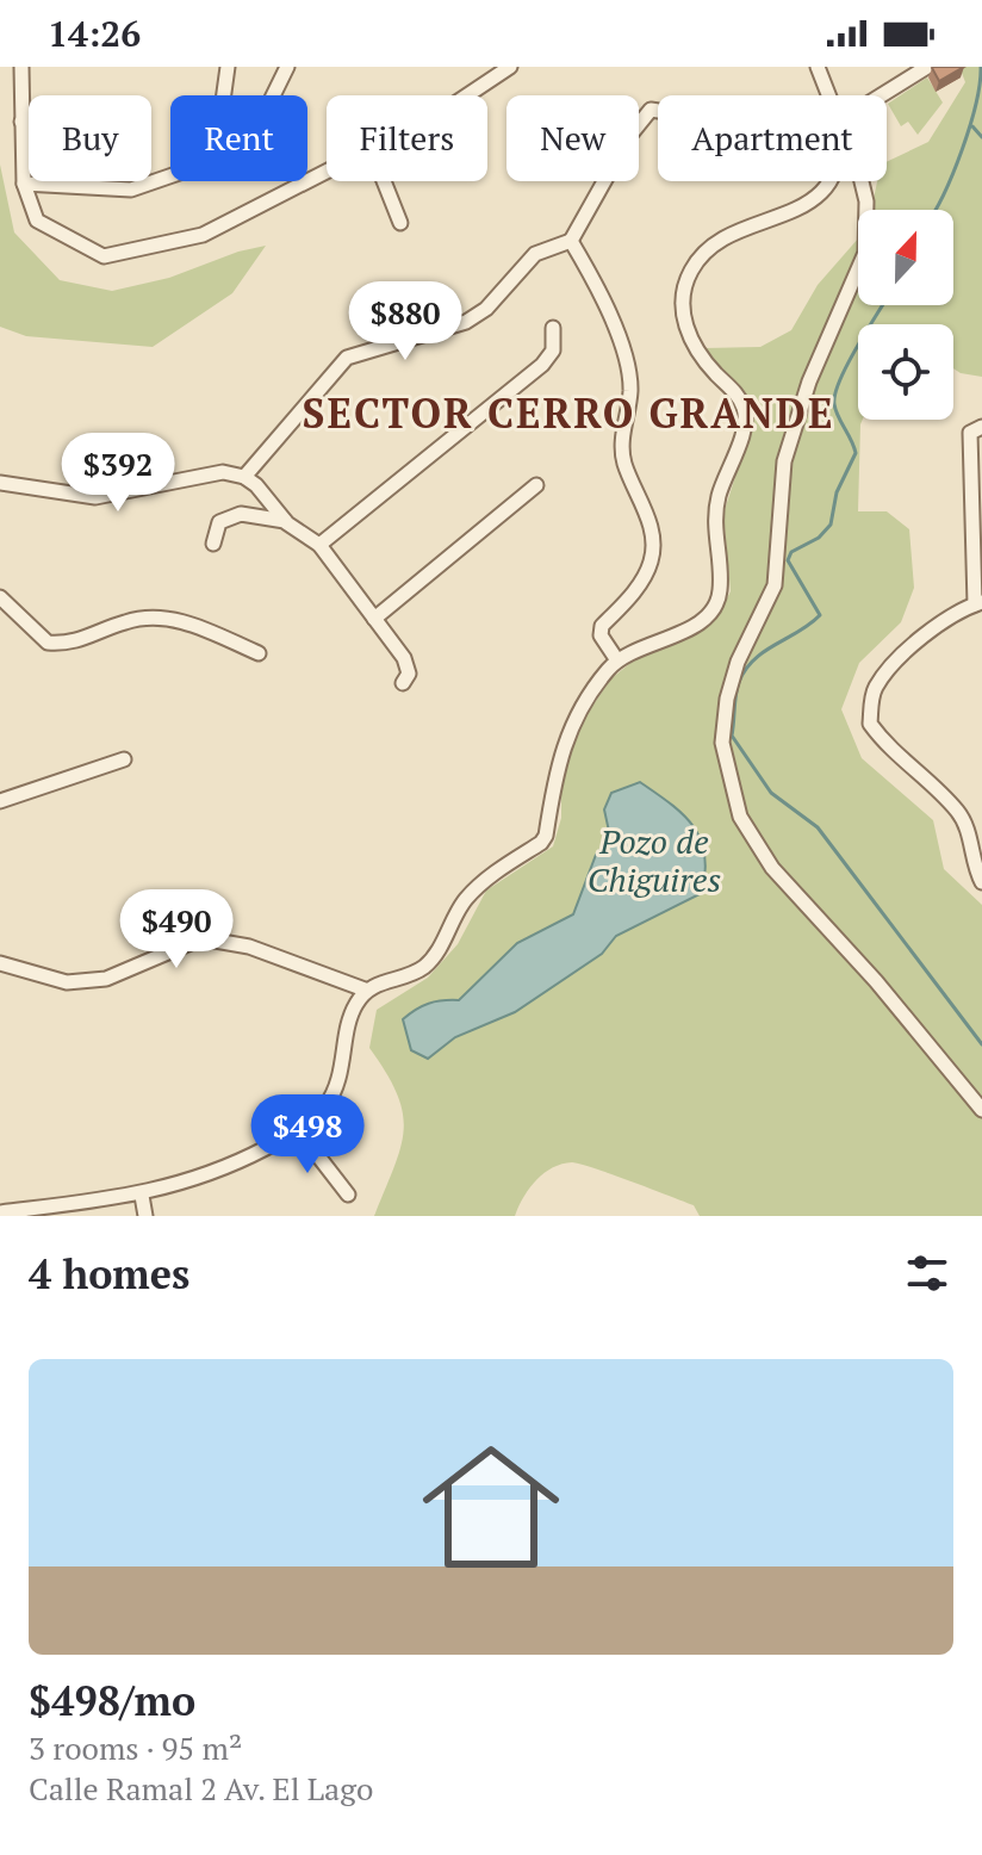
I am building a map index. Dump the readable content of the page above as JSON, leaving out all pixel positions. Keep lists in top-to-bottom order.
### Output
{
  "districts": ["SECTOR CERRO GRANDE"],
  "water": ["Pozo de Chiguires"],
  "north": "top",
  "page": {
    "status": "14:26",
    "chip": [
      "Buy",
      "Rent",
      "Filters",
      "New",
      "Apartment"
    ],
    "price": [
      "$880",
      "$392",
      "$490",
      "$498"
    ],
    "heading": "4 homes",
    "list": [
      {
        "name": "$498/mo",
        "note": "3 rooms · 95 m² · Calle Ramal 2 Av. El Lago"
      }
    ]
  }
}
